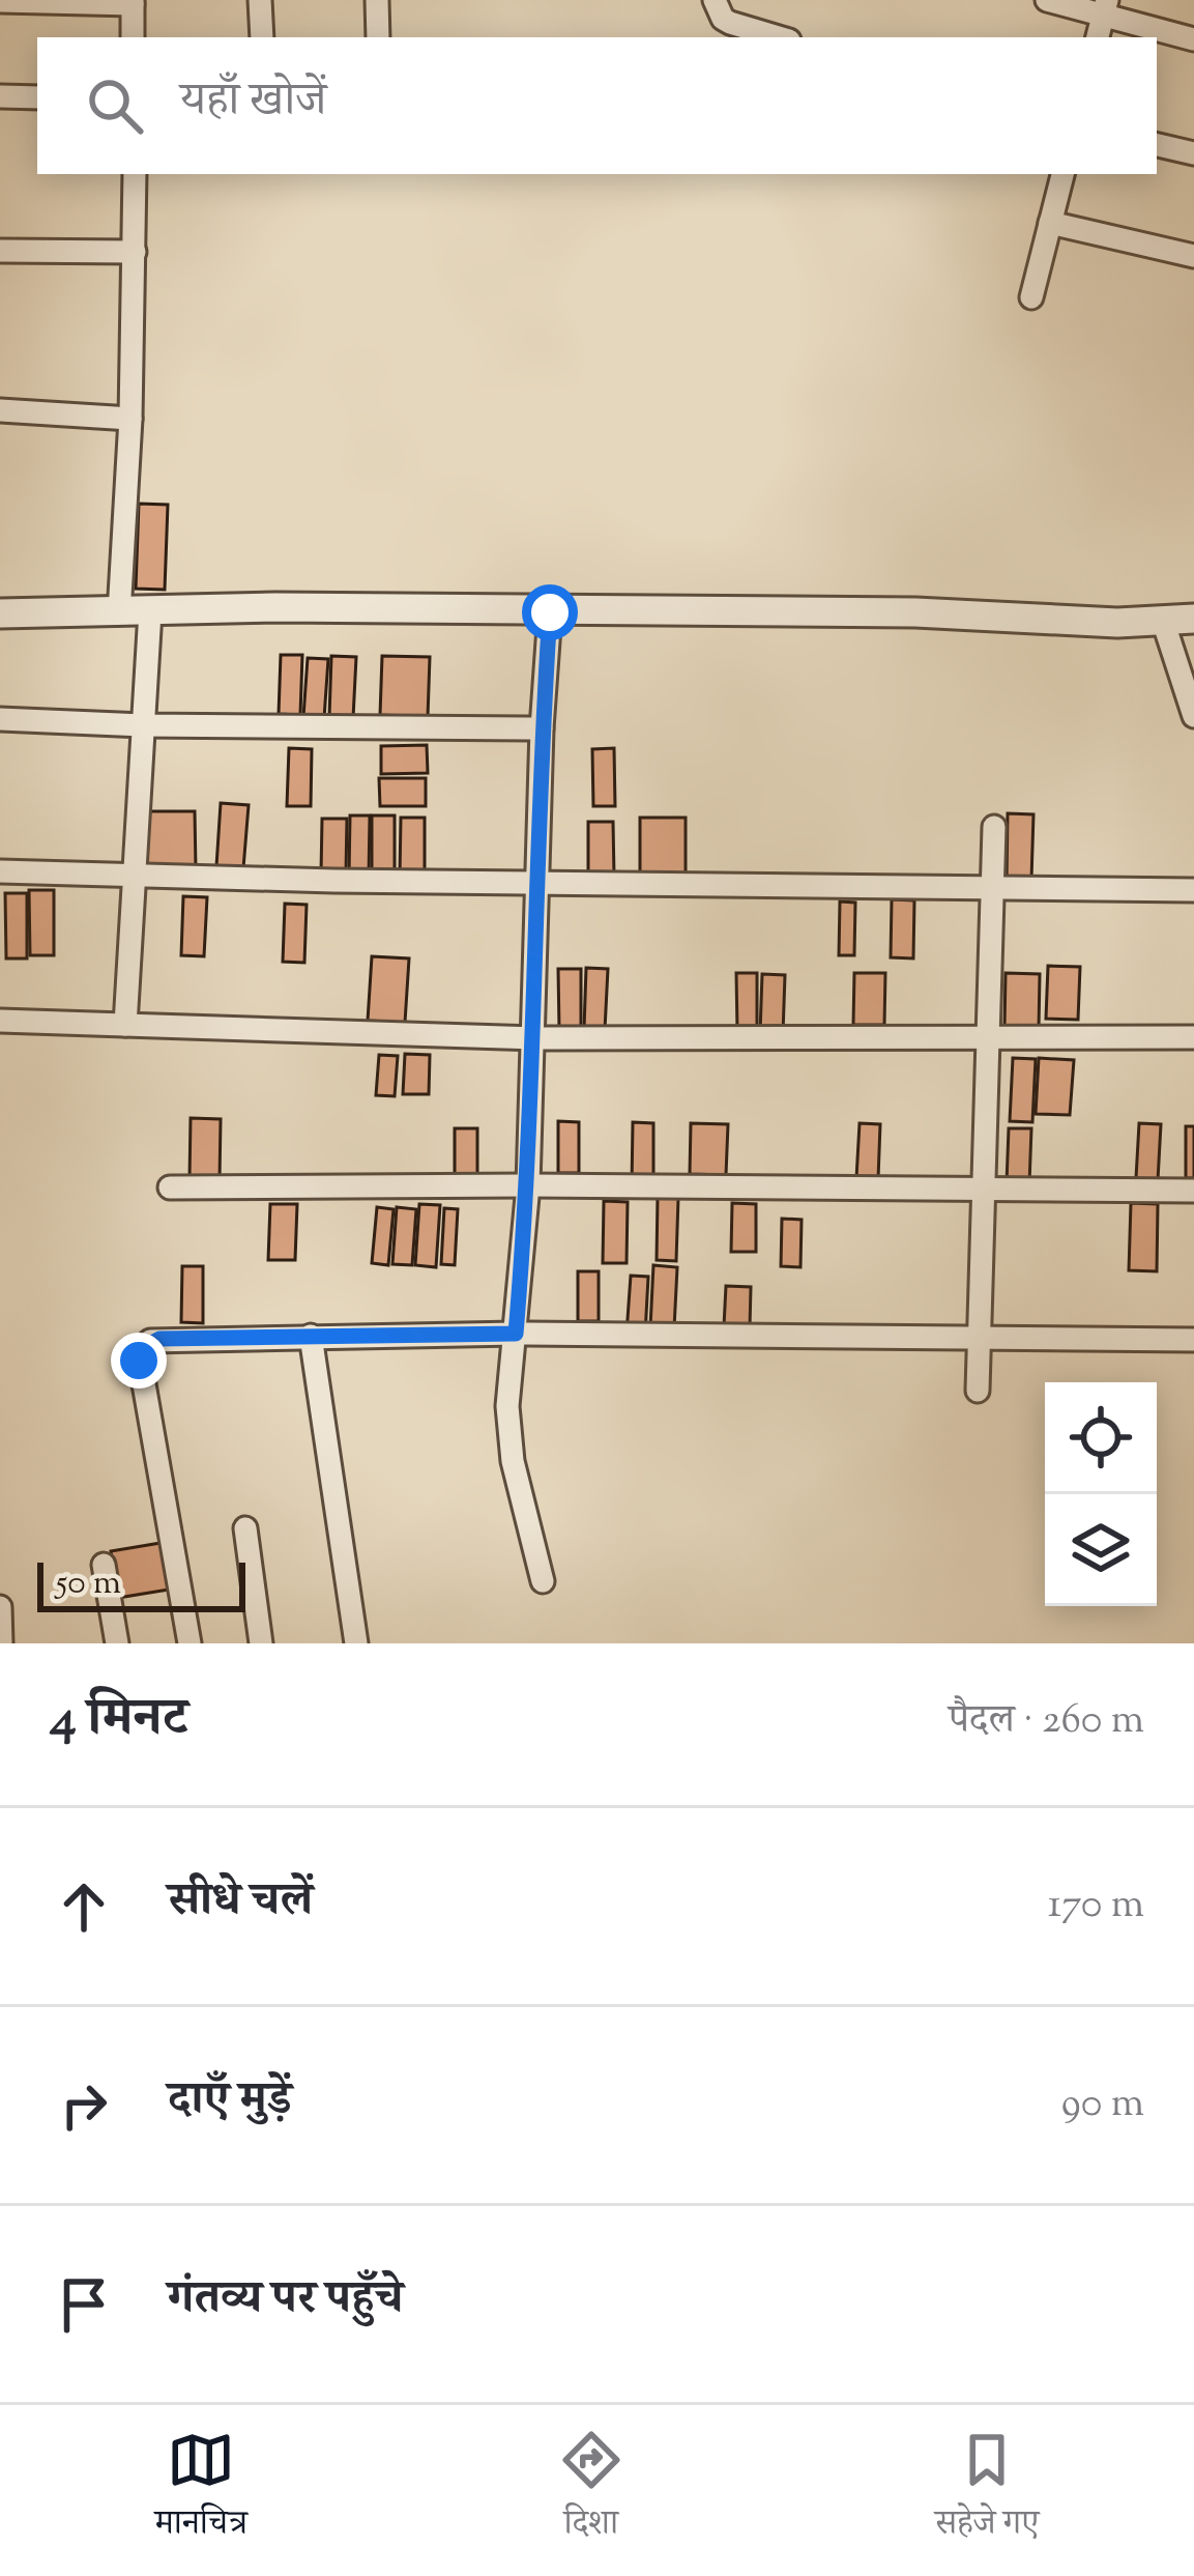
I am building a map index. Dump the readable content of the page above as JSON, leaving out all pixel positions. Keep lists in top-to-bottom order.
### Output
{
  "scale_bar": "50 m",
  "page": {
    "search": "यहाँ खोजें",
    "scale": "50 m",
    "heading": ["4 मिनट", "पैदल · 260 m"],
    "list": [
      ["सीधे चलें", "170 m"],
      ["दाएँ मुड़ें", "90 m"],
      "गंतव्य पर पहुँचे"
    ],
    "nav": ["मानचित्र", "दिशा", "सहेजे गए"]
  }
}
